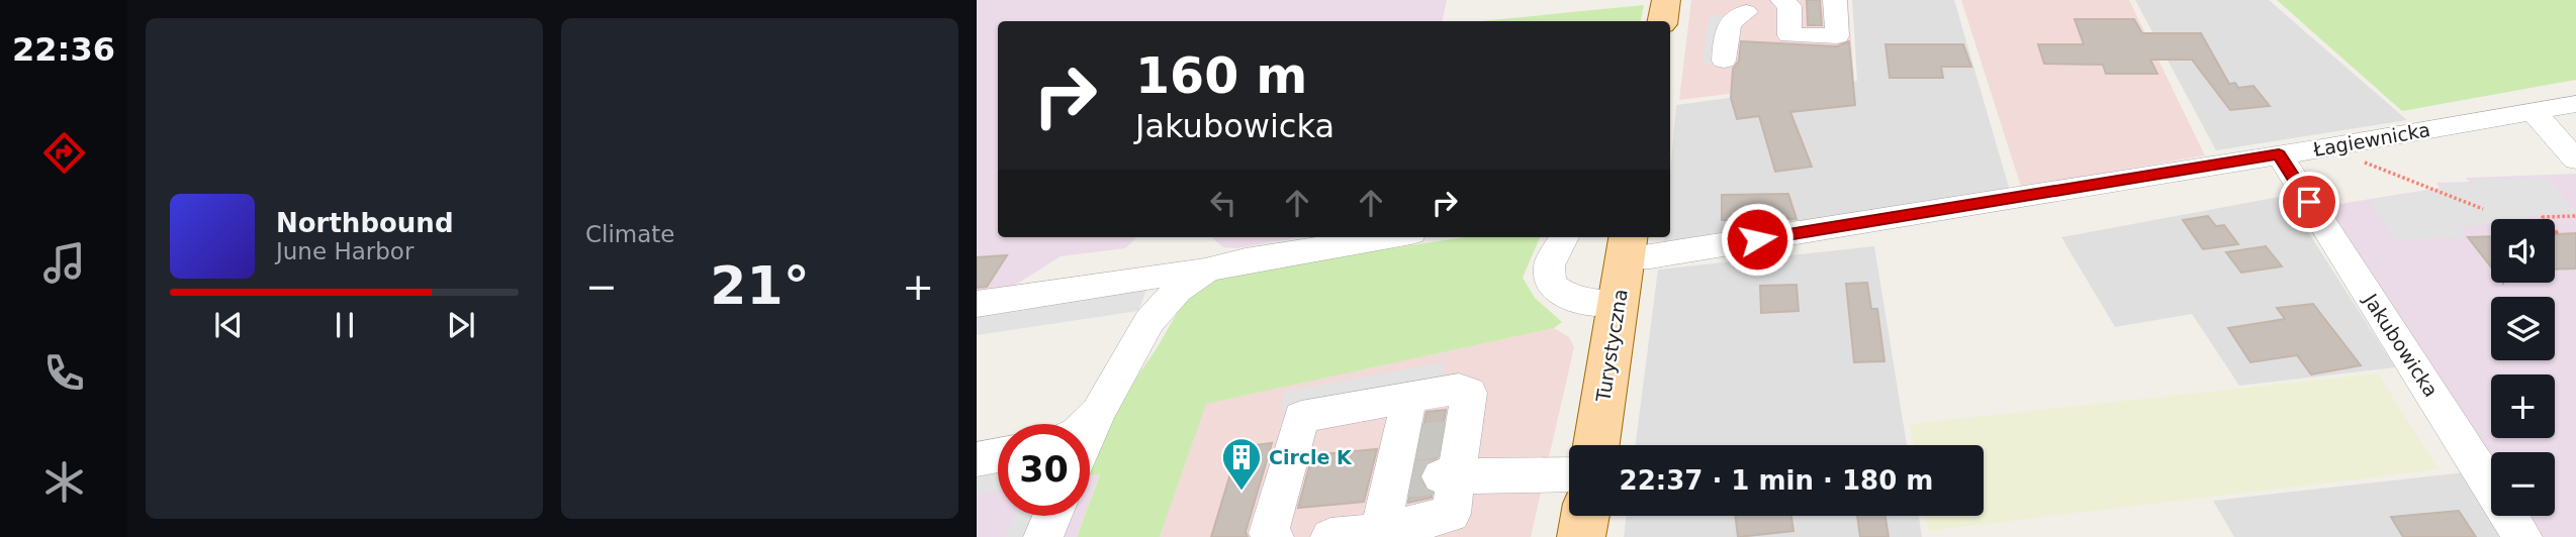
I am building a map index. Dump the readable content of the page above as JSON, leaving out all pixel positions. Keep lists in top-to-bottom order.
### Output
{
  "streets": {
    "main road": ["Turystyczna"],
    "street": ["Łagiewnicka", "Jakubowicka"]
  },
  "crossings": [
    ["Łagiewnicka", "Turystyczna"],
    ["Łagiewnicka", "Jakubowicka"]
  ],
  "places": {
    "building": ["Circle K"]
  },
  "page": {
    "tabs": "22:36",
    "tile": "Climate",
    "turn": ["160 m", "Jakubowicka"],
    "song": ["Northbound", "June Harbor"],
    "map_buttons": ["+", "−"],
    "heat": ["−", "21°", "+"],
    "limit": "30",
    "trip": "22:37 · 1 min · 180 m"
  }
}
